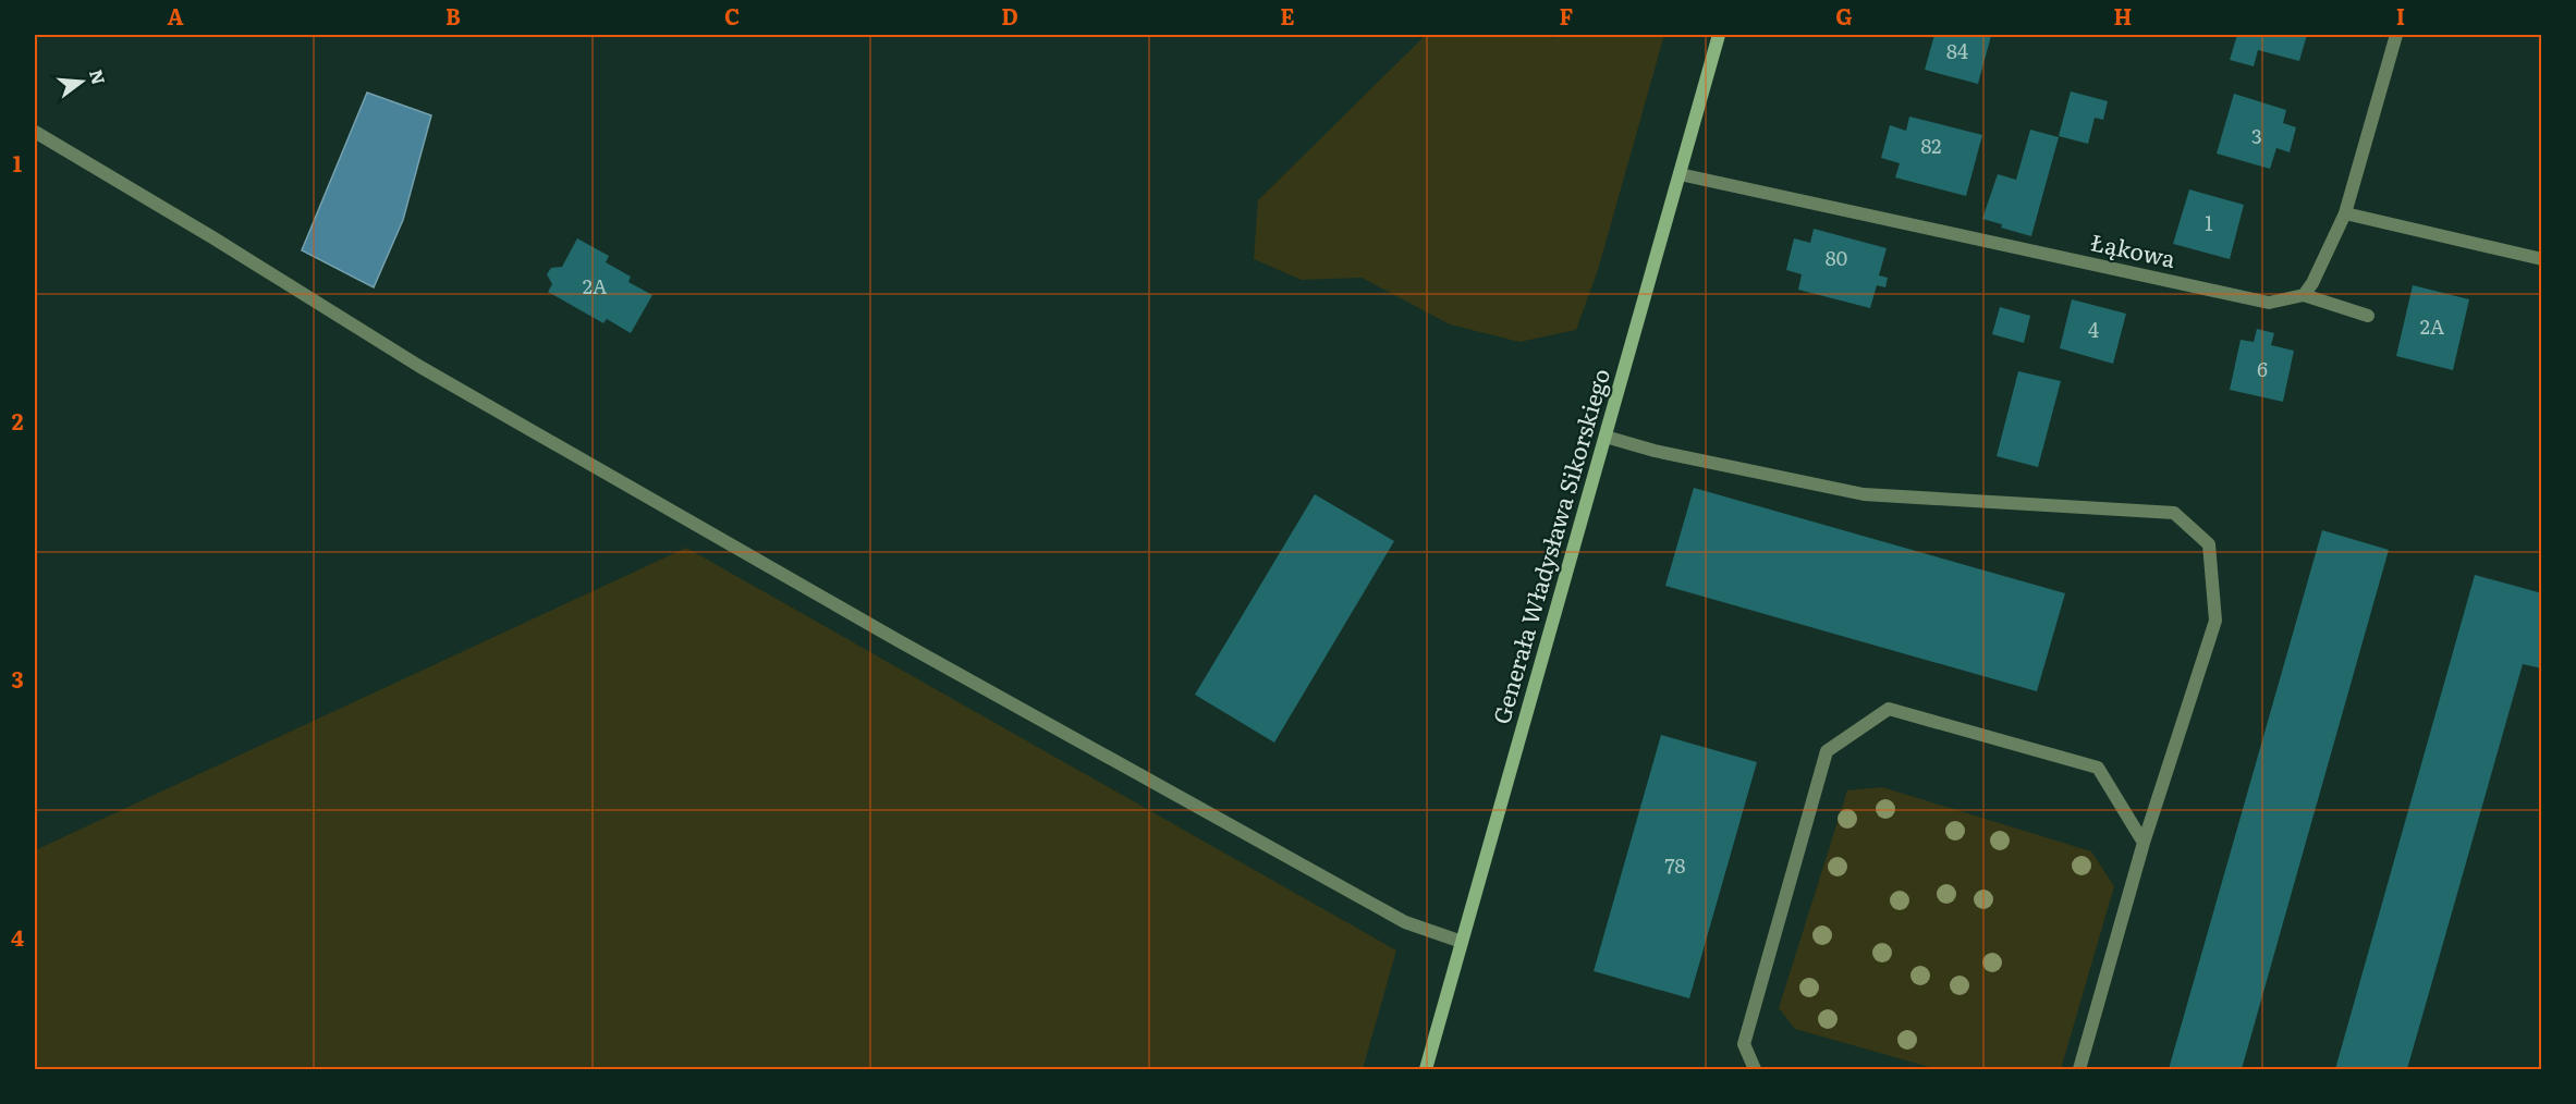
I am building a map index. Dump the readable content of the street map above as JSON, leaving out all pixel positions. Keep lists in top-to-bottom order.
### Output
{
  "streets": {
    "main road": ["Generała Władysława Sikorskiego"],
    "street": ["Łąkowa"]
  },
  "crossings": [
    ["Łąkowa", "Generała Władysława Sikorskiego"]
  ],
  "house_numbers": [
    "84",
    "3",
    "82",
    "1",
    "80",
    "2A",
    "2A",
    "4",
    "6",
    "78"
  ],
  "north": "right",
  "grid": {
    "columns": [
      "A",
      "B",
      "C",
      "D",
      "E",
      "F",
      "G",
      "H",
      "I"
    ],
    "rows": [
      "1",
      "2",
      "3",
      "4"
    ]
  }
}
